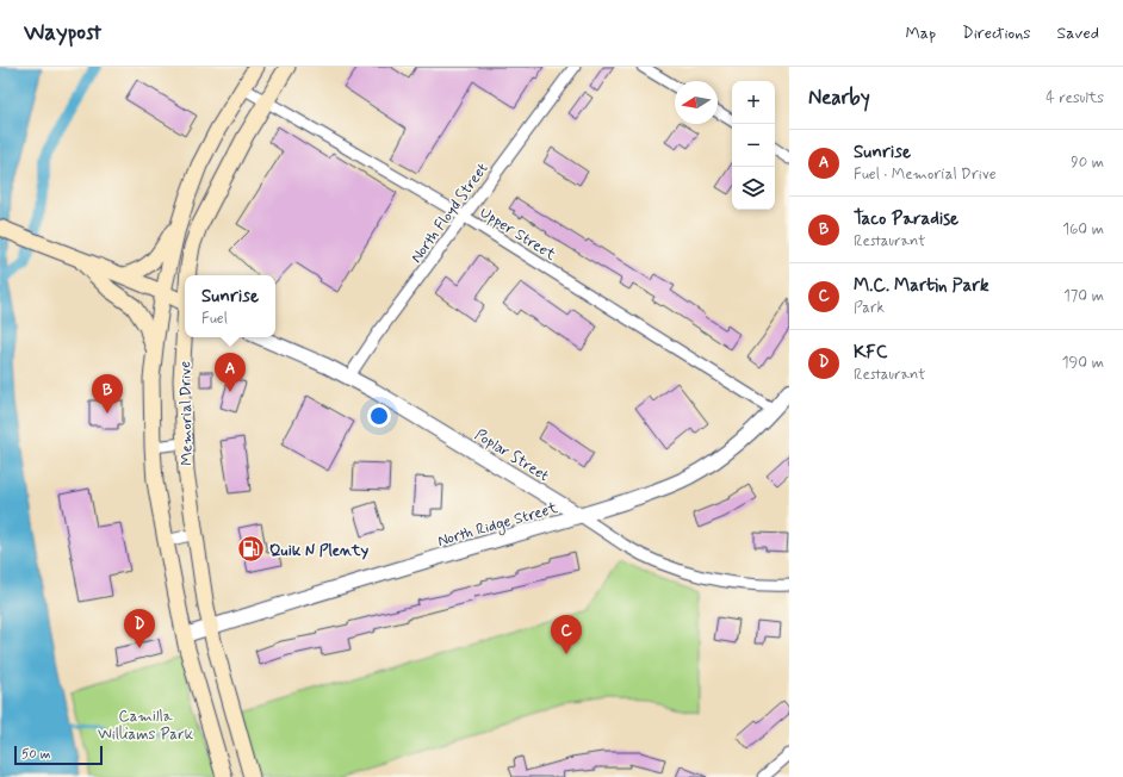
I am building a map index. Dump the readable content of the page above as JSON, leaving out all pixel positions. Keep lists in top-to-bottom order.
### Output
{
  "streets": {
    "main road": ["Memorial Drive"],
    "street": [
      "North Floyd Street",
      "Upper Street",
      "Poplar Street",
      "North Ridge Street"
    ]
  },
  "crossings": [
    ["North Floyd Street", "Upper Street"],
    ["North Floyd Street", "Poplar Street"],
    ["Upper Street", "Memorial Drive"],
    ["Upper Street", "North Ridge Street"],
    ["Memorial Drive", "North Ridge Street"],
    ["Poplar Street", "North Ridge Street"]
  ],
  "parks": ["Camilla Williams Park"],
  "places": {
    "fuel station": ["Quik N Plenty"]
  },
  "scale_bar": "50 m",
  "north": "left",
  "page": {
    "header": "Waypost",
    "nav": ["Map", "Directions", "Saved"],
    "heading": ["Nearby", "4 results"],
    "map_buttons": ["+", "−"],
    "list": [
      {
        "mark": "A",
        "name": "Sunrise",
        "note": "Fuel · Memorial Drive",
        "value": "90 m"
      },
      {
        "mark": "B",
        "name": "Taco Paradise",
        "note": "Restaurant",
        "value": "160 m"
      },
      {
        "mark": "C",
        "name": "M.C. Martin Park",
        "note": "Park",
        "value": "170 m"
      },
      {
        "mark": "D",
        "name": "KFC",
        "note": "Restaurant",
        "value": "190 m"
      }
    ],
    "popup": ["Sunrise", "Fuel"],
    "pins": [
      "A",
      "B",
      "D",
      "C"
    ],
    "scale": "50 m"
  }
}
